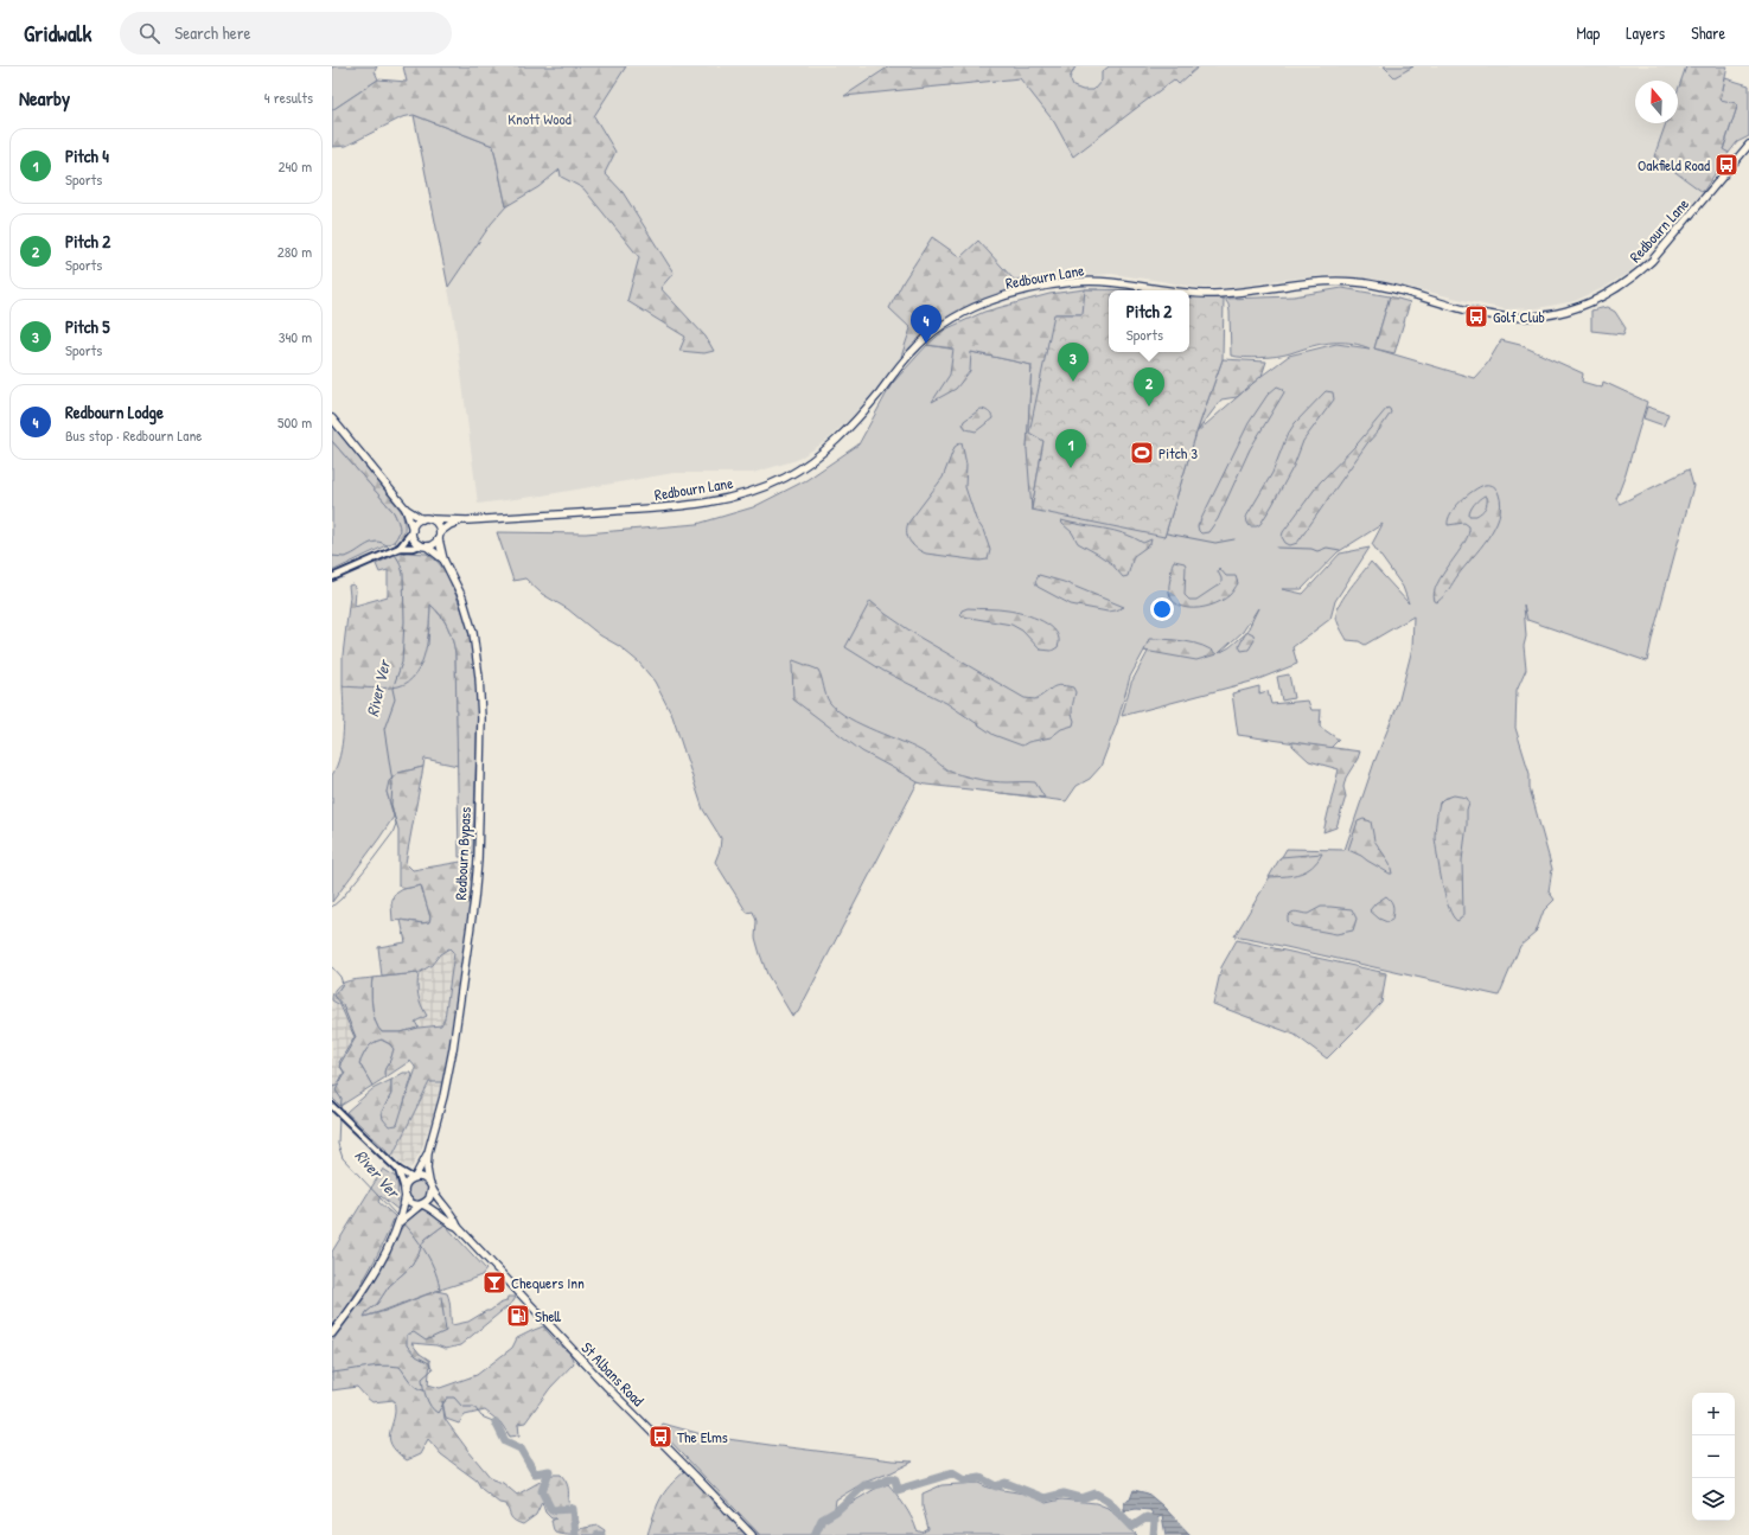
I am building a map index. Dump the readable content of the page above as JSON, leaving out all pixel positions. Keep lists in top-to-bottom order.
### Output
{
  "streets": {
    "main road": ["Redbourn Lane", "Redbourn Bypass", "St Albans Road"]
  },
  "crossings": [
    ["Redbourn Lane", "Redbourn Bypass"],
    ["Redbourn Bypass", "St Albans Road"]
  ],
  "water": ["River Ver"],
  "parks": ["Knott Wood"],
  "places": {
    "bus stop": ["Oakfield Road", "Golf Club", "The Elms"],
    "sports": ["Pitch 3"],
    "bar": ["Chequers Inn"],
    "fuel station": ["Shell"]
  },
  "north": "top",
  "page": {
    "header": "Gridwalk",
    "search": "Search here",
    "nav": ["Map", "Layers", "Share"],
    "heading": ["Nearby", "4 results"],
    "list": [
      {
        "mark": "1",
        "name": "Pitch 4",
        "note": "Sports",
        "value": "240 m"
      },
      {
        "mark": "2",
        "name": "Pitch 2",
        "note": "Sports",
        "value": "280 m"
      },
      {
        "mark": "3",
        "name": "Pitch 5",
        "note": "Sports",
        "value": "340 m"
      },
      {
        "mark": "4",
        "name": "Redbourn Lodge",
        "note": "Bus stop · Redbourn Lane",
        "value": "500 m"
      }
    ],
    "popup": ["Pitch 2", "Sports"],
    "pins": [
      "4",
      "3",
      "2",
      "1"
    ],
    "map_buttons": ["+", "−"]
  }
}
